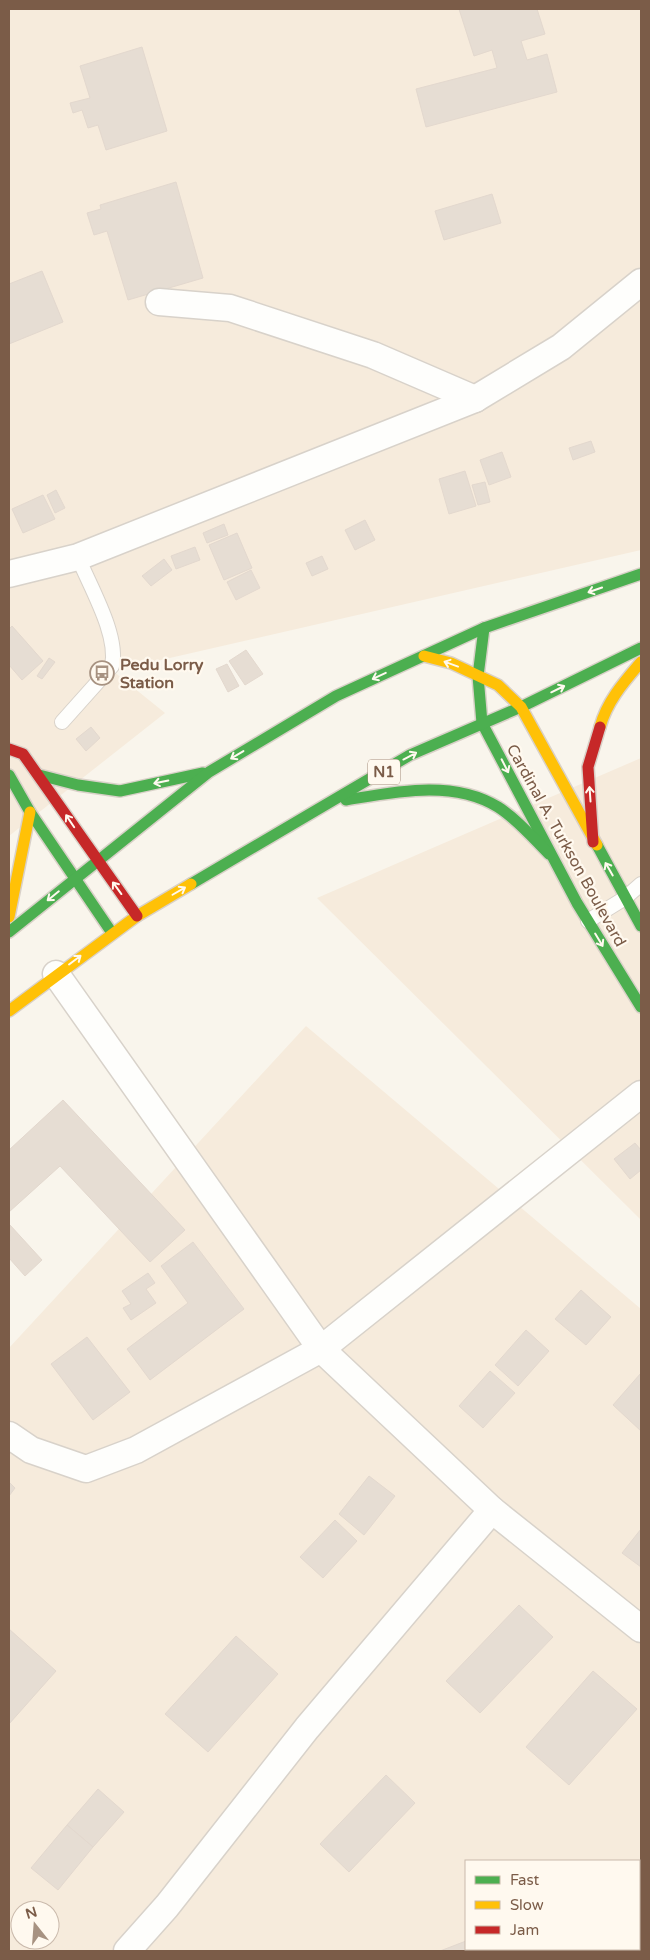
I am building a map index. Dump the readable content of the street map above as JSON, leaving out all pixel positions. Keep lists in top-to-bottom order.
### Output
{
  "streets": {
    "main road": ["N1", "Cardinal A. Turkson Boulevard"]
  },
  "crossings": [
    ["N1", "Cardinal A. Turkson Boulevard"]
  ],
  "places": {
    "bus stop": ["Pedu Lorry Station"]
  },
  "legend": ["Fast", "Slow", "Jam"],
  "north": "top"
}
